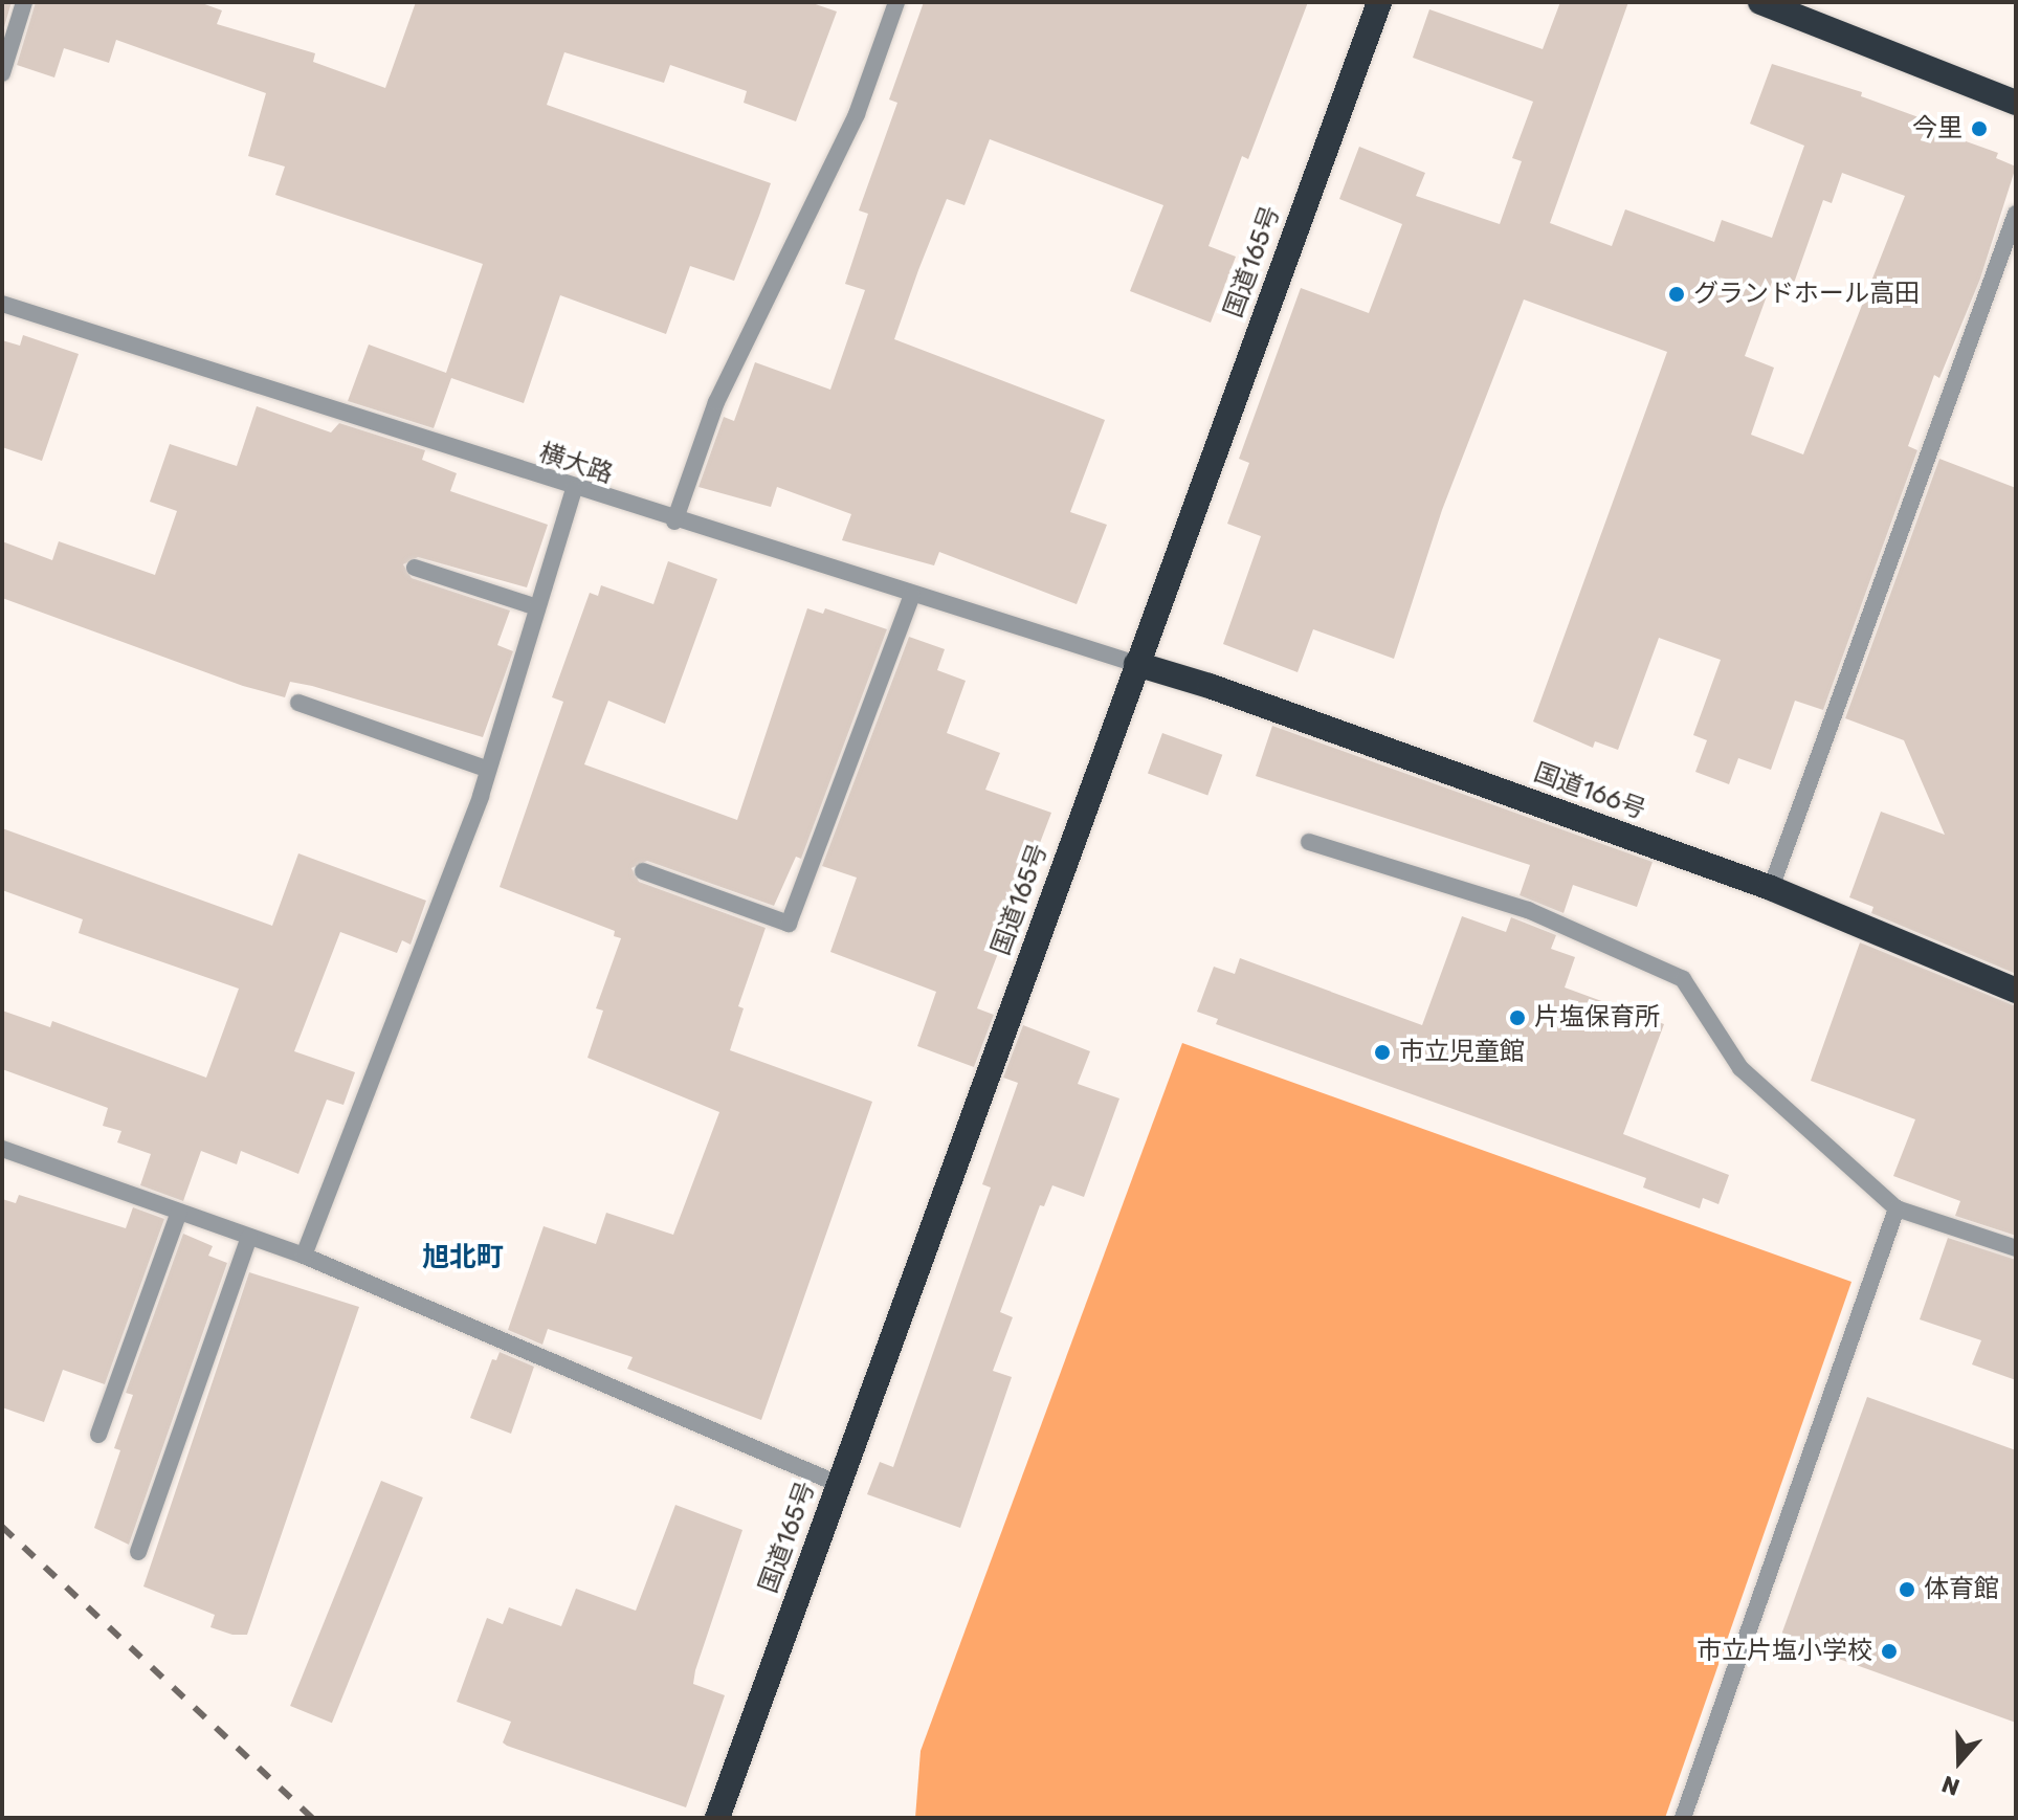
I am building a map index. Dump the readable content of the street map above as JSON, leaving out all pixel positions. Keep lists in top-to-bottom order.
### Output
{
  "streets": {
    "highway": ["国道165号", "国道166号"],
    "street": ["横大路"]
  },
  "crossings": [
    ["国道165号", "横大路"],
    ["国道165号", "国道166号"],
    ["横大路", "国道166号"]
  ],
  "districts": ["旭北町"],
  "places": [
    "今里",
    "グランドホール高田",
    "片塩保育所",
    "市立児童館",
    "体育館",
    "市立片塩小学校"
  ],
  "north": "bottom"
}
